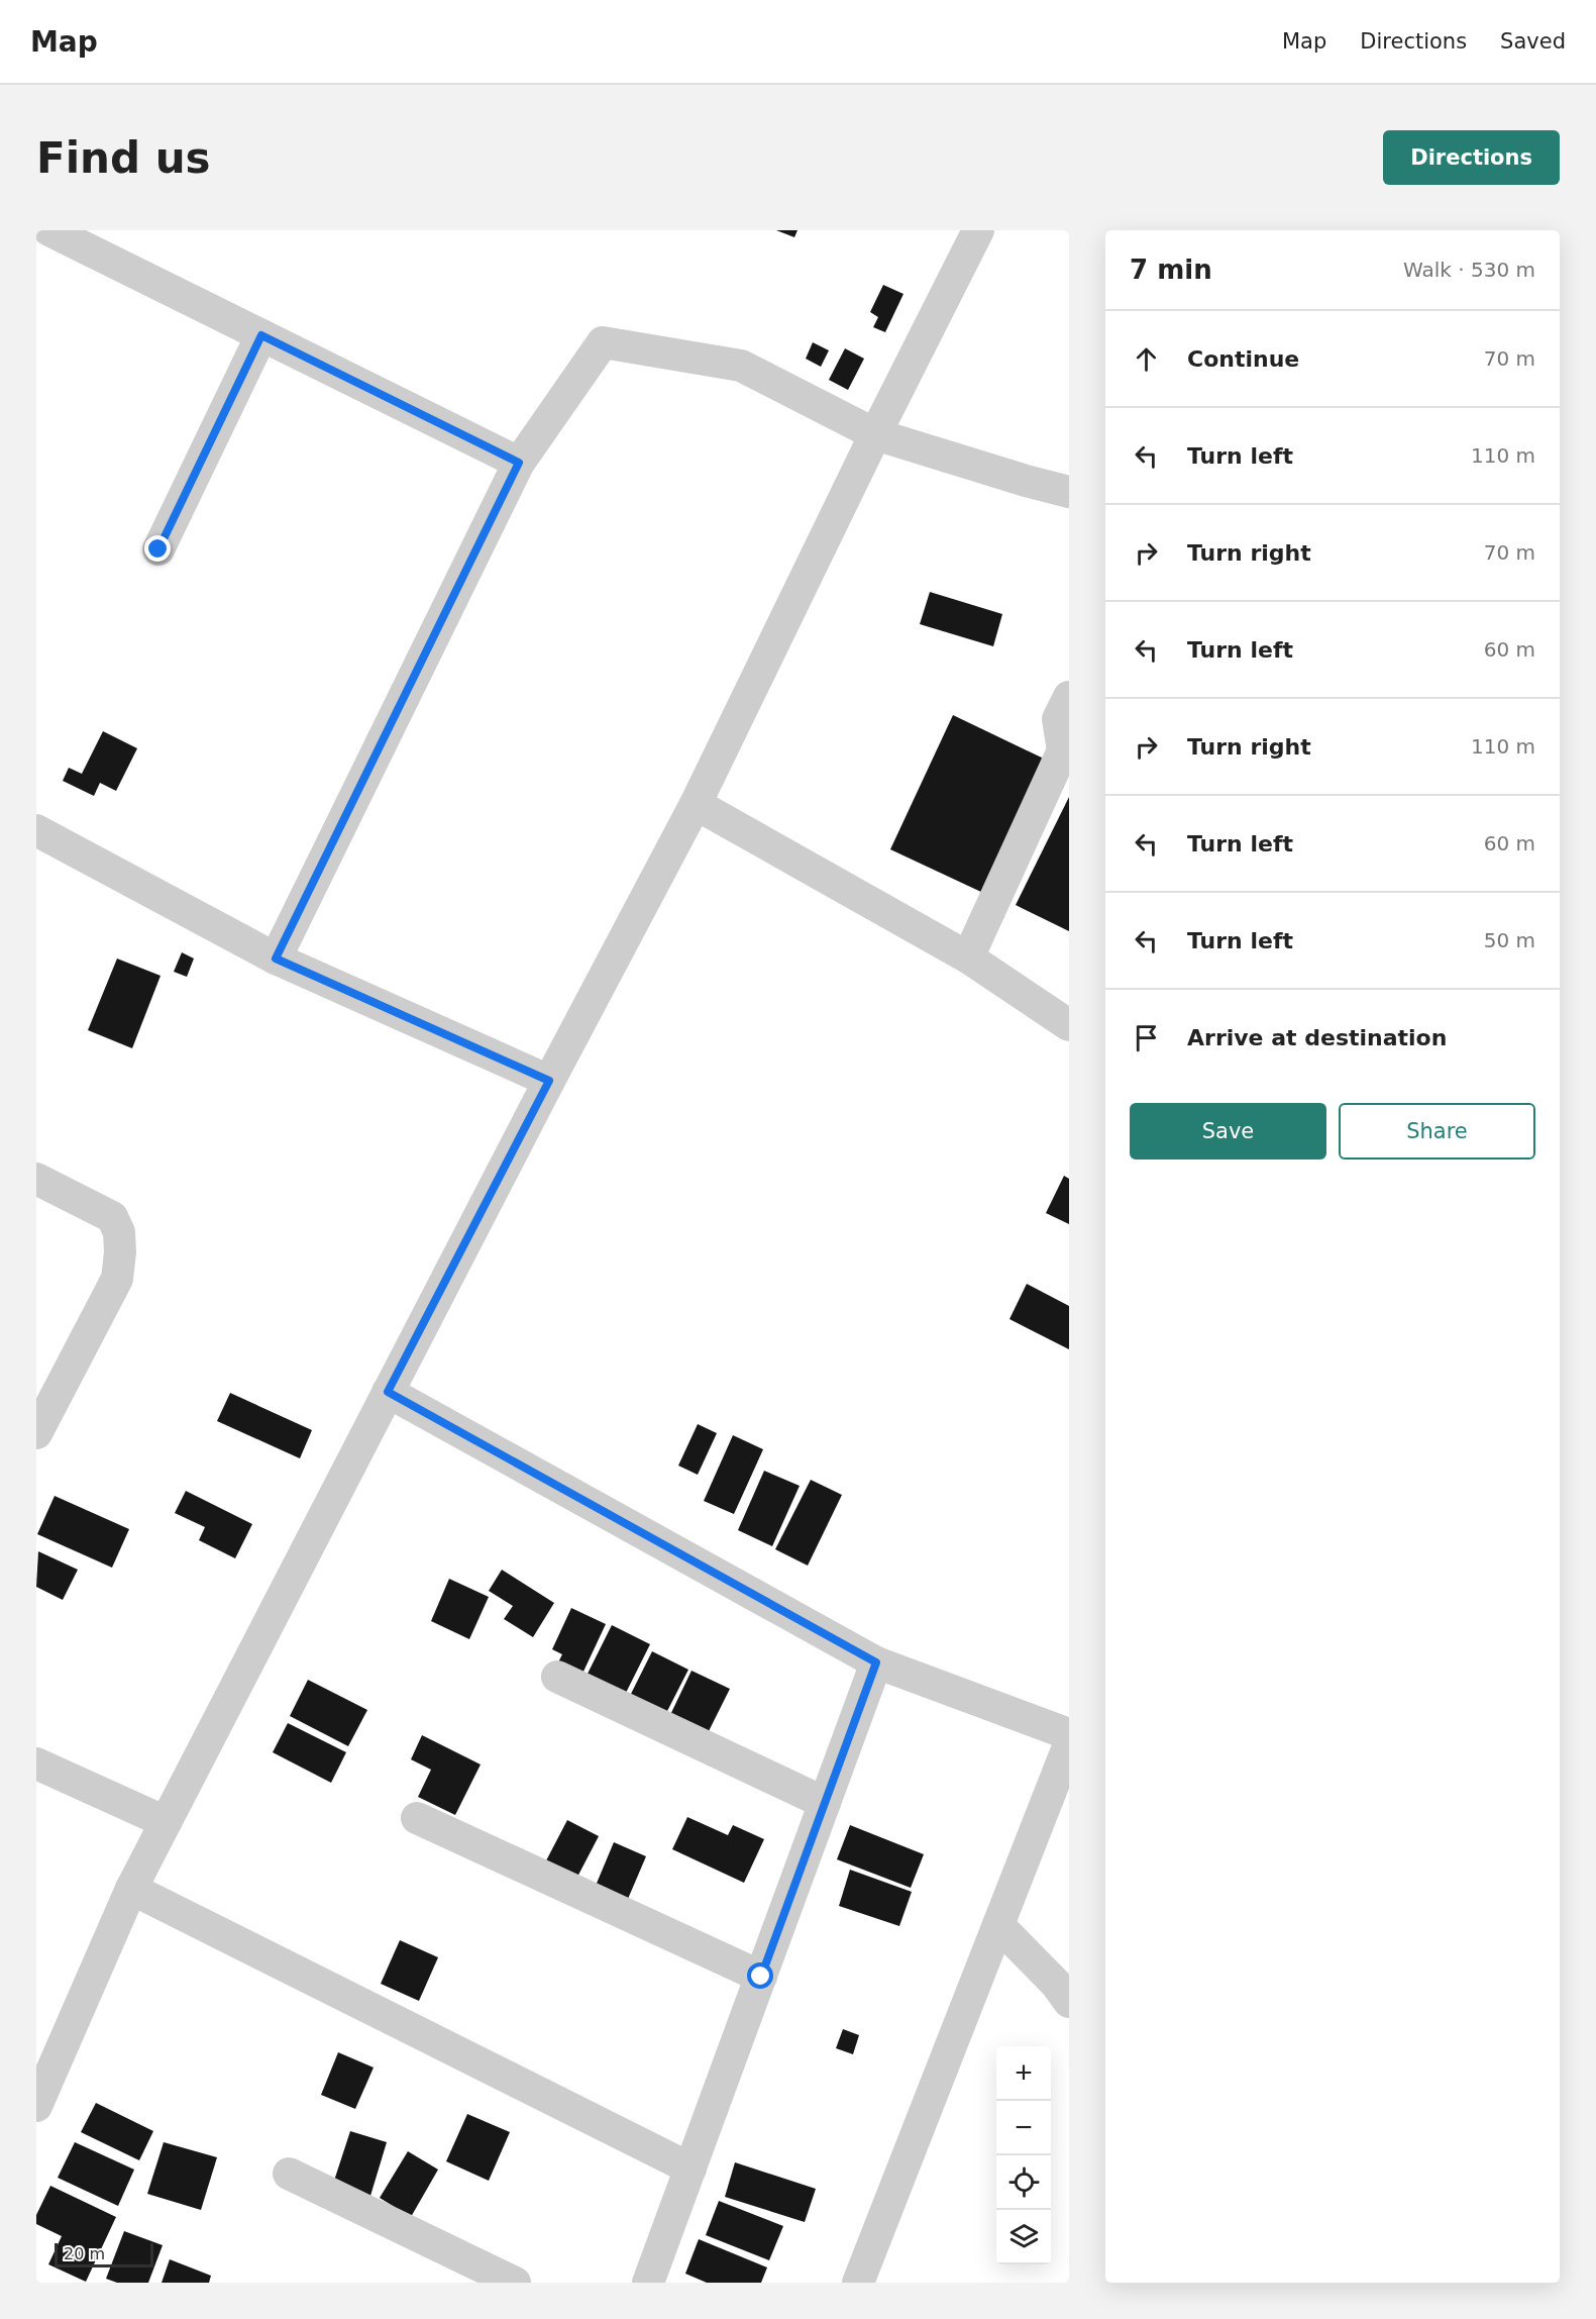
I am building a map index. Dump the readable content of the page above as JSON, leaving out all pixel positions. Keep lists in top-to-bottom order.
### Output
{
  "scale_bar": "20 m",
  "page": {
    "header": "Map",
    "nav": ["Map", "Directions", "Saved"],
    "buttons": [
      "Directions",
      ["Save", "Share"]
    ],
    "title": "Find us",
    "heading": ["7 min", "Walk · 530 m"],
    "list": [
      ["Continue", "70 m"],
      ["Turn left", "110 m"],
      ["Turn right", "70 m"],
      ["Turn left", "60 m"],
      ["Turn right", "110 m"],
      ["Turn left", "60 m"],
      ["Turn left", "50 m"],
      "Arrive at destination"
    ],
    "map_buttons": ["+", "−"],
    "scale": "20 m"
  }
}
